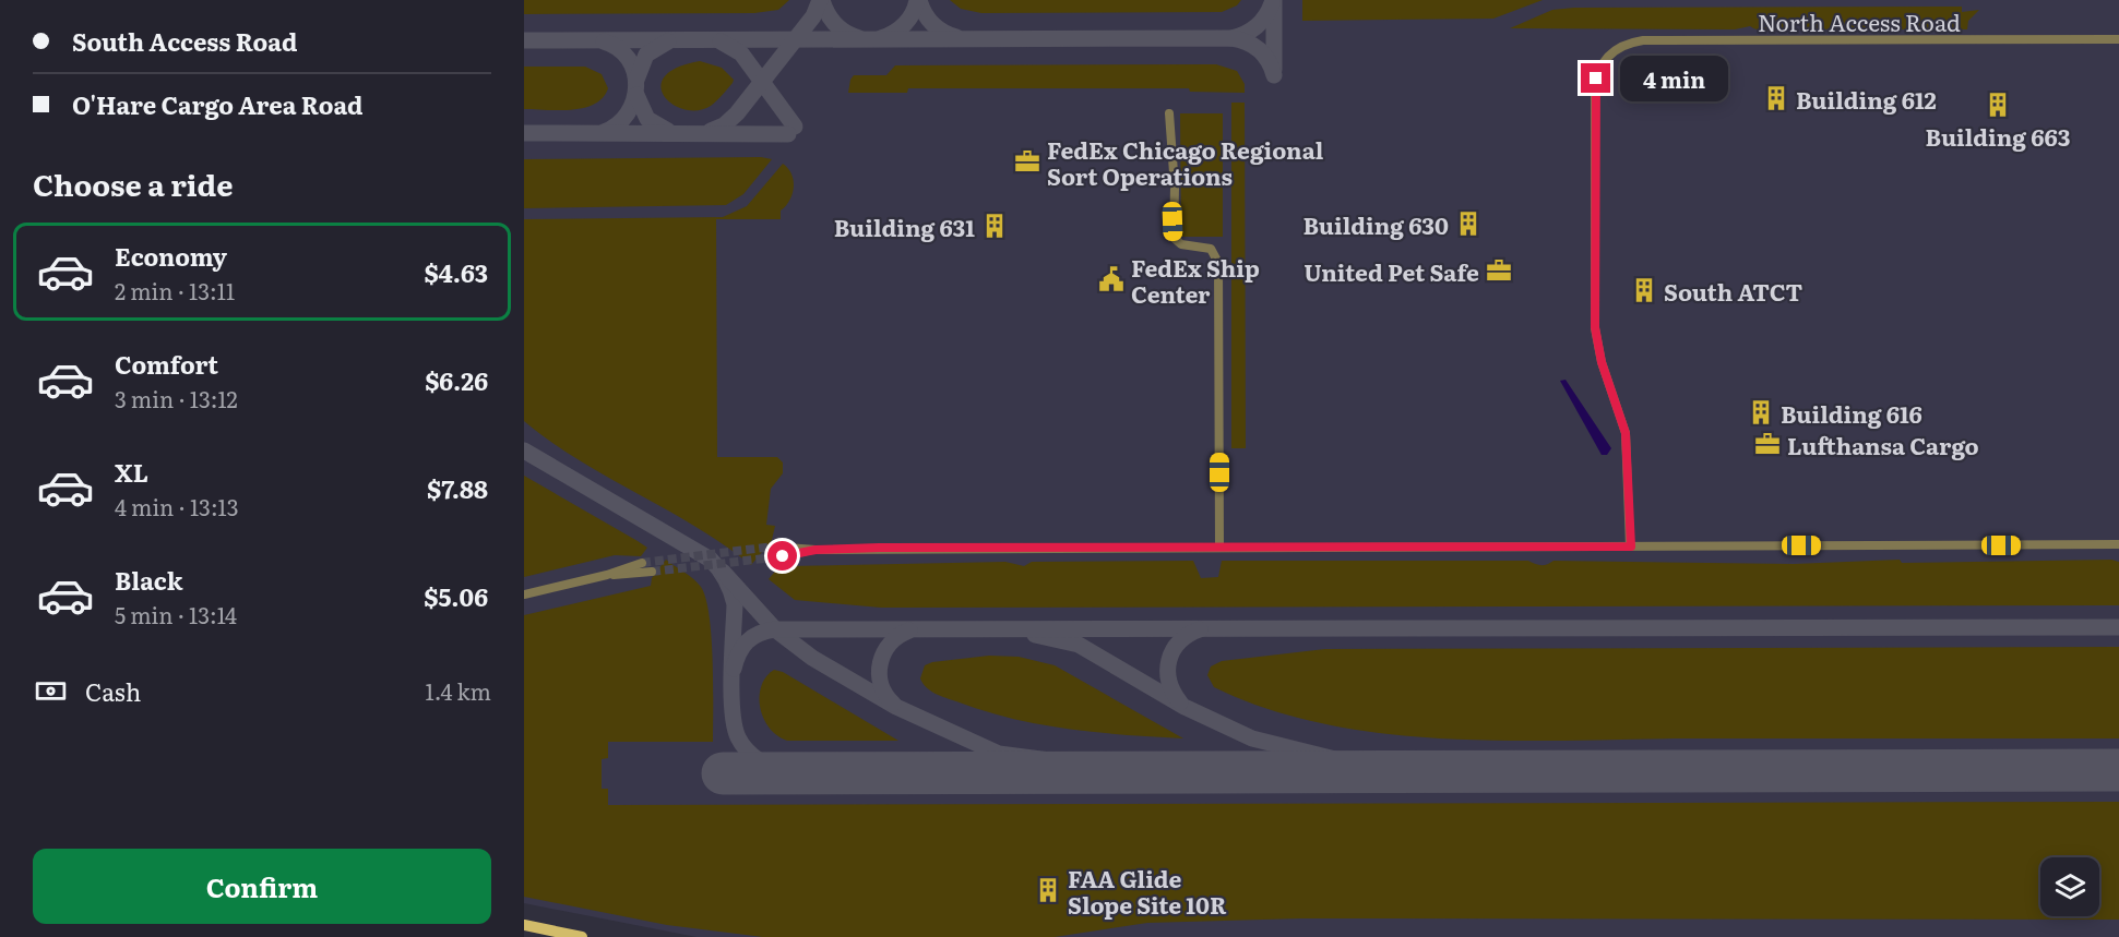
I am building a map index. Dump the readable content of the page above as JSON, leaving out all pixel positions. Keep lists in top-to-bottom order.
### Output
{
  "streets": {
    "street": ["North Access Road"]
  },
  "places": {
    "building": [
      "Building 612",
      "Building 663",
      "Building 630",
      "Building 631",
      "South ATCT",
      "Building 616",
      "FAA Glide Slope Site 10R"
    ],
    "office": ["FedEx Chicago Regional Sort Operations", "United Pet Safe", "Lufthansa Cargo"],
    "public building": ["FedEx Ship Center"]
  },
  "page": {
    "banner": ["South Access Road", "O'Hare Cargo Area Road"],
    "bubble": "4 min",
    "heading": "Choose a ride",
    "list": [
      {
        "name": "Economy",
        "note": "2 min · 13:11",
        "value": "$4.63"
      },
      {
        "name": "Comfort",
        "note": "3 min · 13:12",
        "value": "$6.26"
      },
      {
        "name": "XL",
        "note": "4 min · 13:13",
        "value": "$7.88"
      },
      {
        "name": "Black",
        "note": "5 min · 13:14",
        "value": "$5.06"
      }
    ],
    "pay": ["Cash", "1.4 km"],
    "buttons": "Confirm"
  }
}
